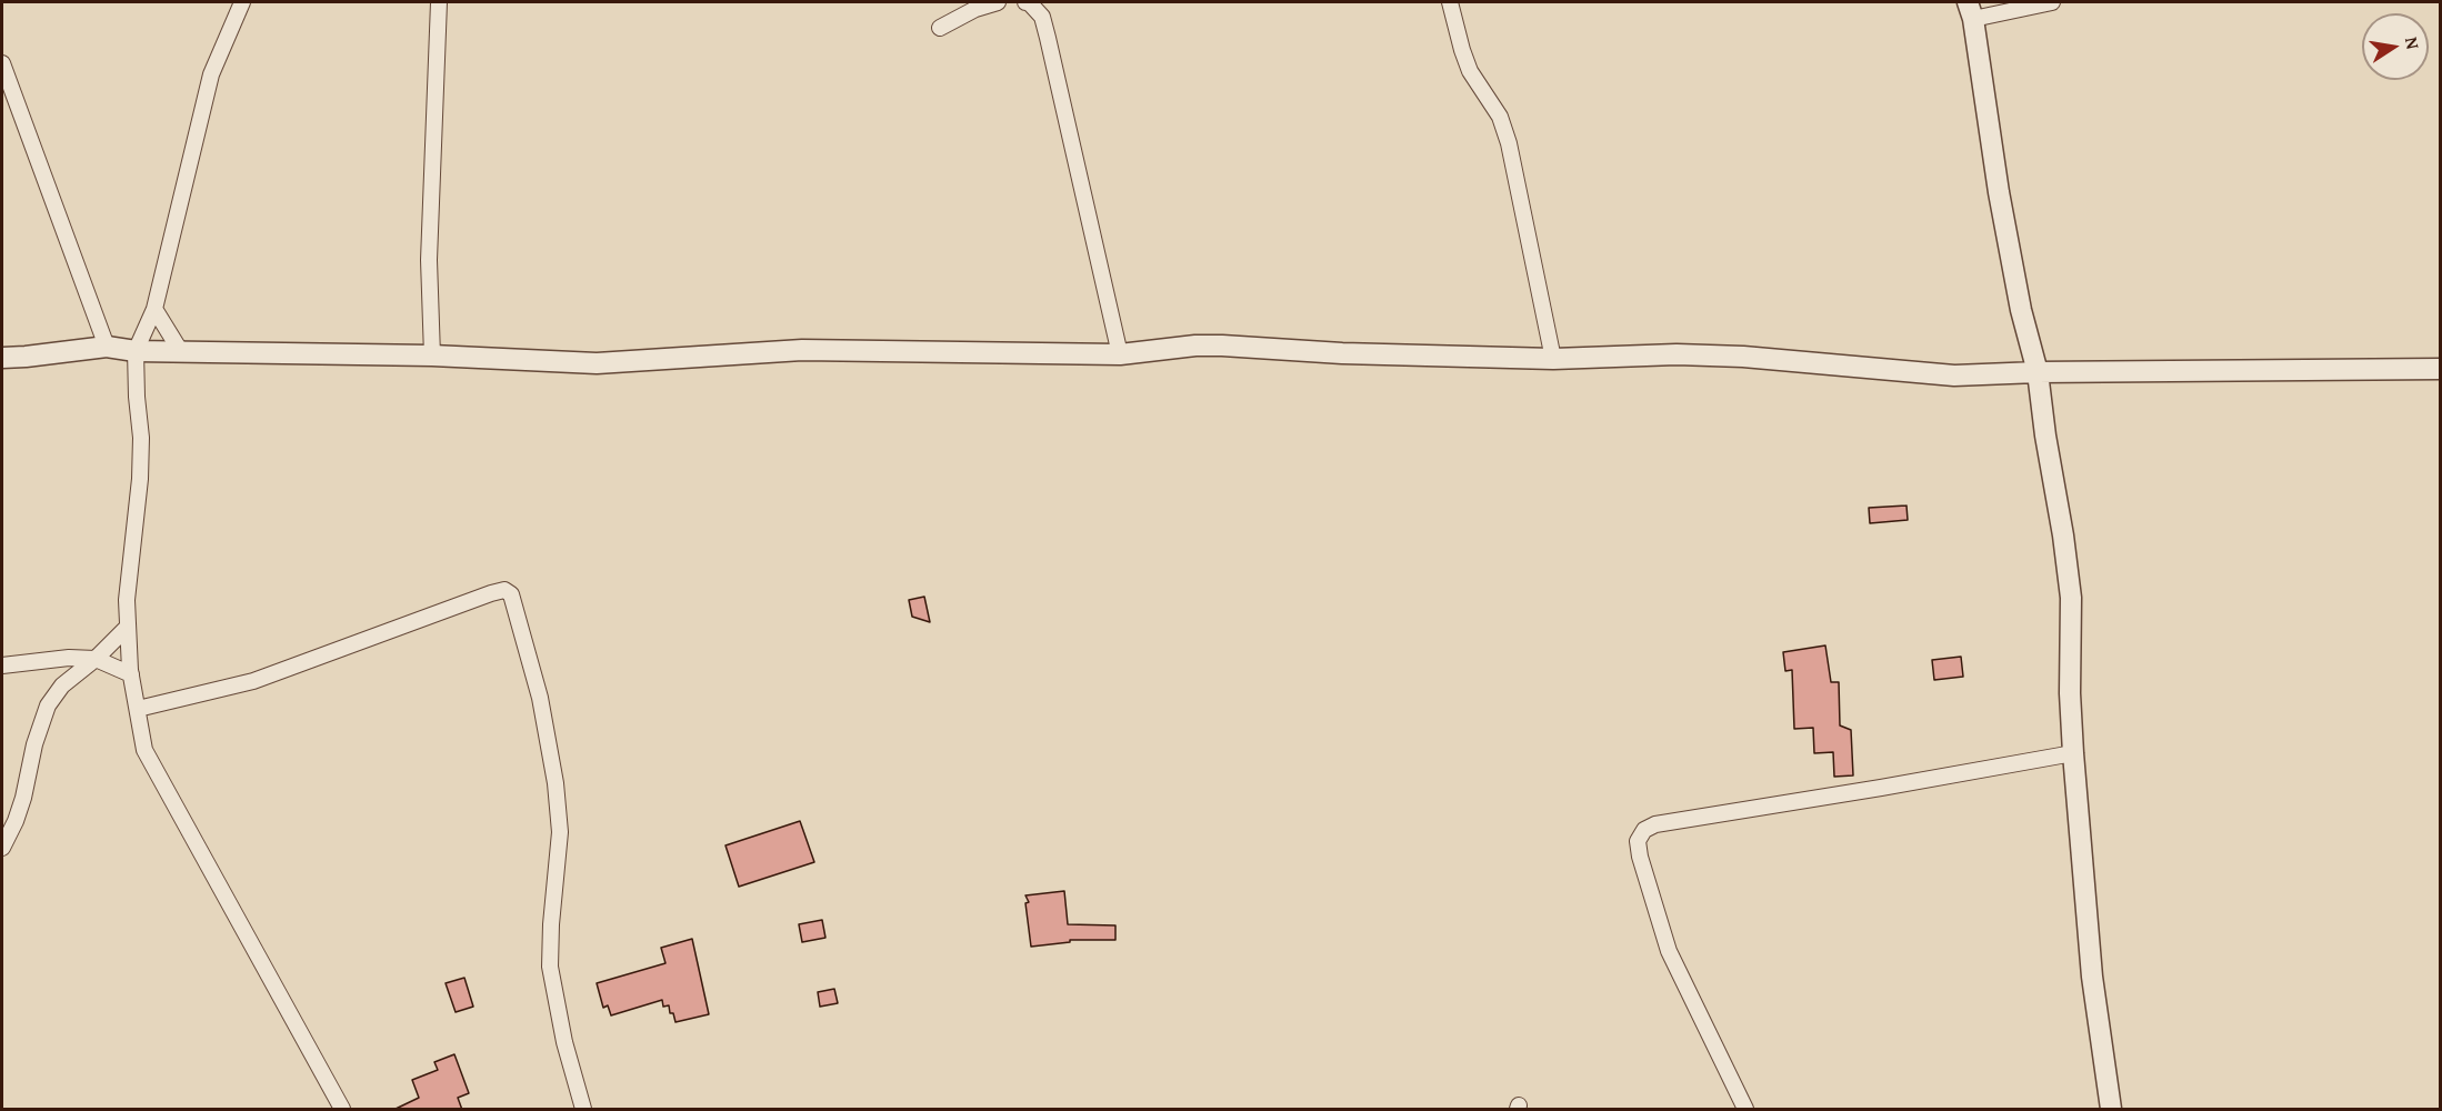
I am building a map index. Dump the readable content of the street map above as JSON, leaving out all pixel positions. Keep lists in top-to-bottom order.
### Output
{
  "north": "right"
}
